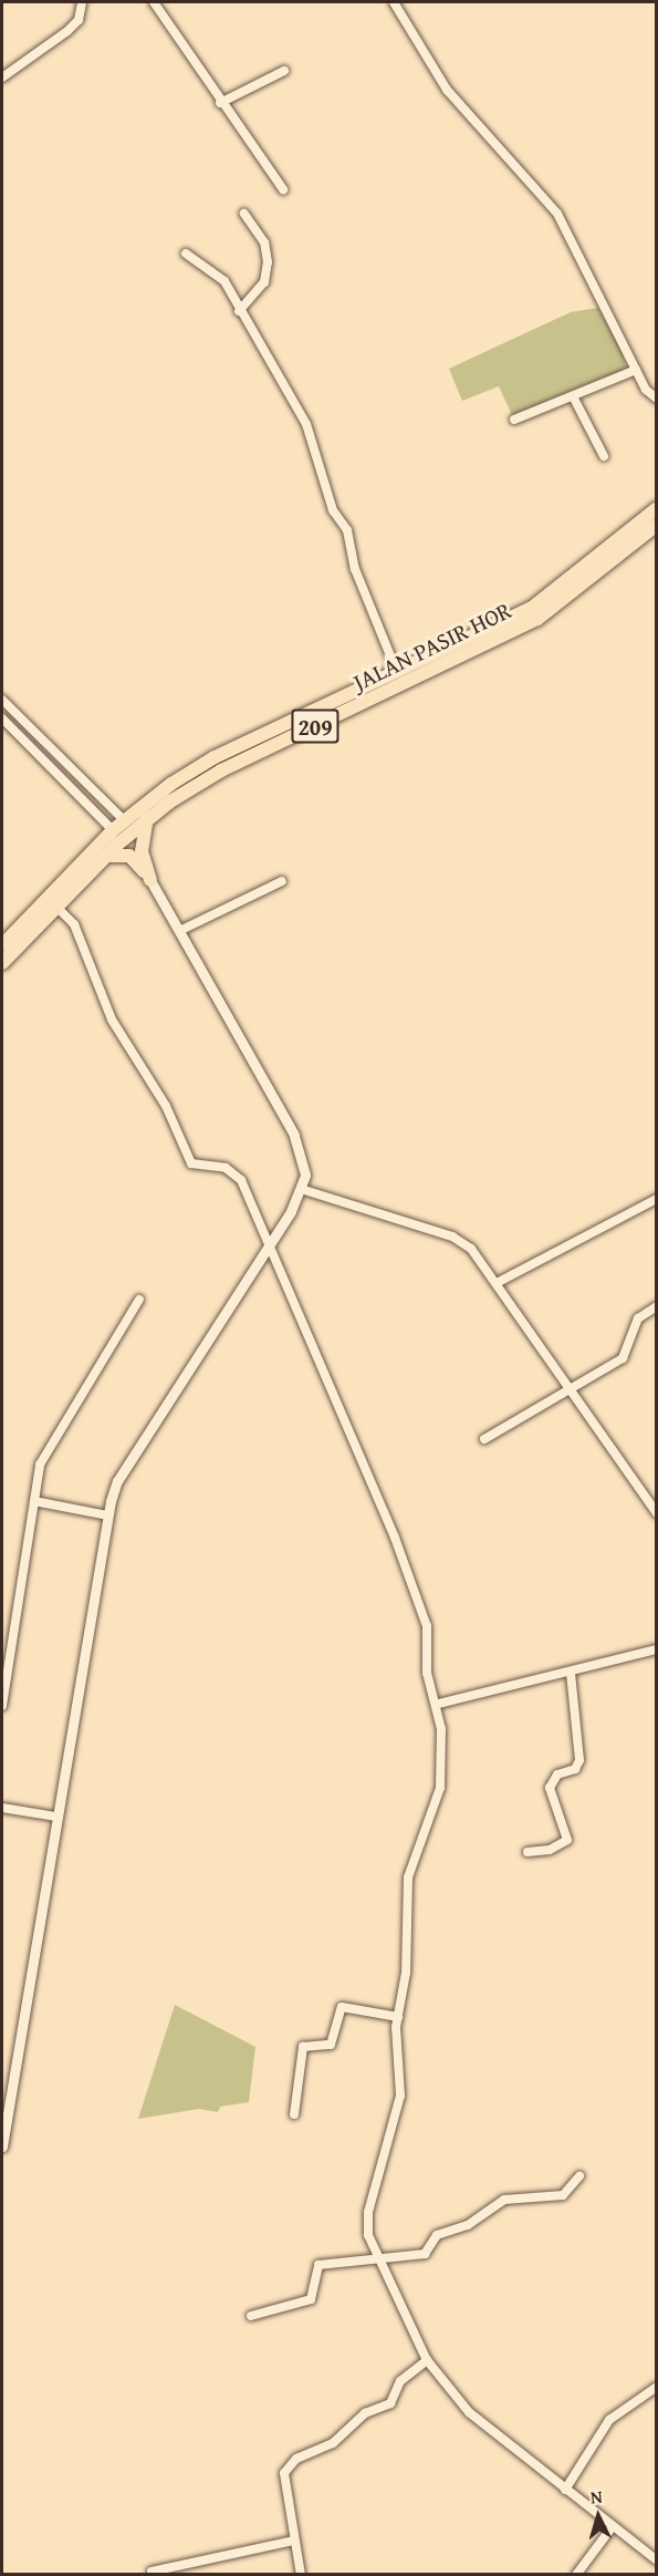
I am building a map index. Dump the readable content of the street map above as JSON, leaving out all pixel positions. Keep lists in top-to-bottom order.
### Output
{
  "streets": {
    "main road": ["JALAN PASIR HOR", "209"]
  },
  "north": "top"
}
